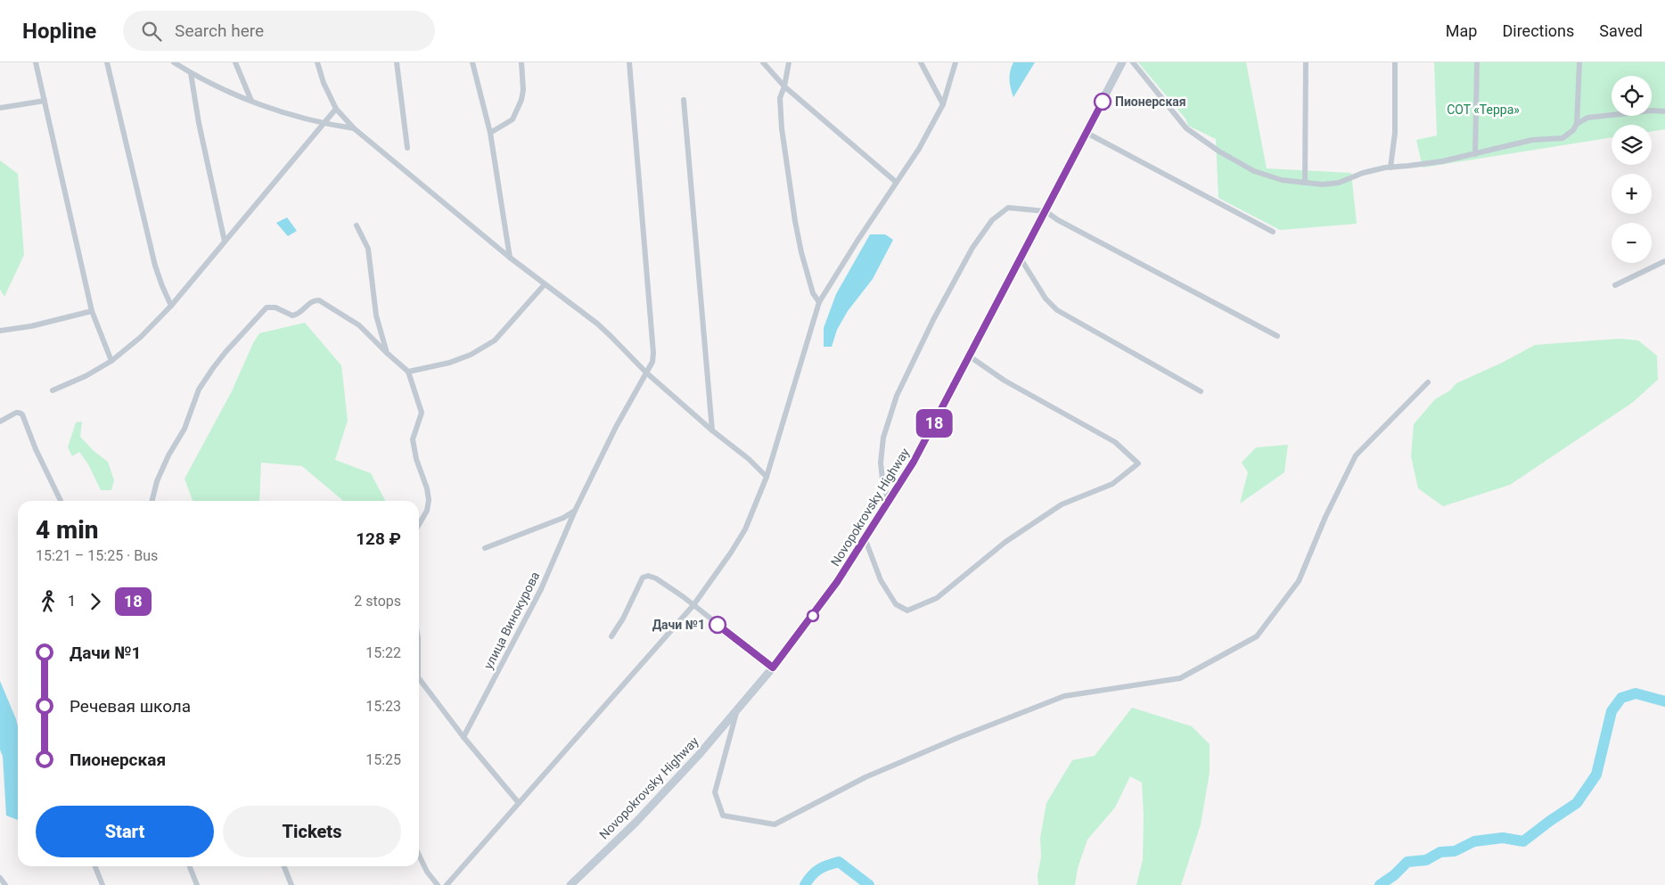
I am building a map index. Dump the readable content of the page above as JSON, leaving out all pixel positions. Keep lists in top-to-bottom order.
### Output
{
  "streets": {
    "main road": ["Novopokrovsky Highway"],
    "street": ["улица Винокурова"]
  },
  "parks": ["СОТ «Терра»"],
  "places": ["Пионерская", "Дачи №1"],
  "lines": ["bus line 18"],
  "page": {
    "header": "Hopline",
    "search": "Search here",
    "nav": ["Map", "Directions", "Saved"],
    "on_map": "18",
    "map_buttons": ["+", "−"],
    "heading": ["4 min", "15:21 – 15:25 · Bus", "128 ₽"],
    "legs": ["1", "18", "2 stops"],
    "list": [
      {
        "name": "Дачи №1",
        "value": "15:22"
      },
      {
        "name": "Речевая школа",
        "value": "15:23"
      },
      {
        "name": "Пионерская",
        "value": "15:25"
      }
    ],
    "buttons": ["Start", "Tickets"]
  }
}
